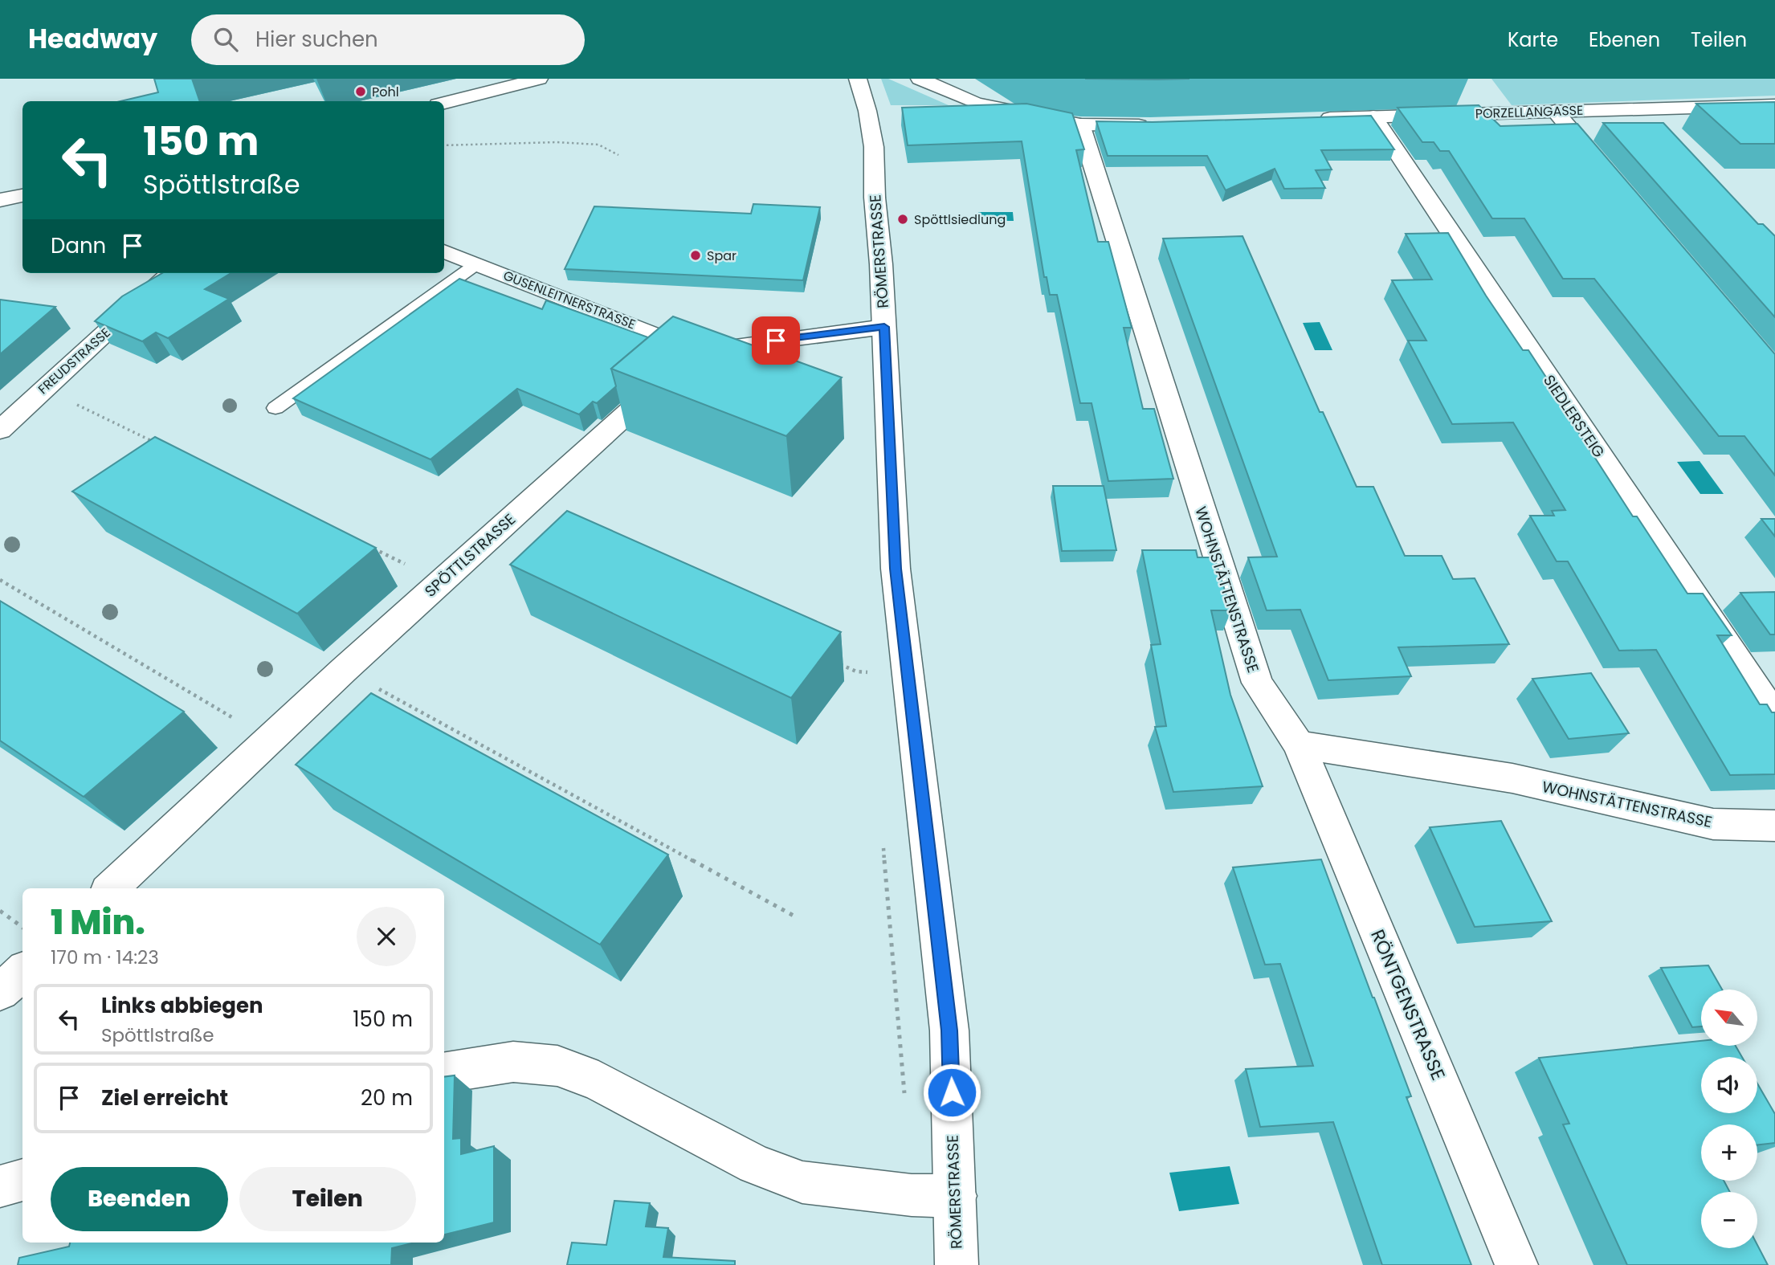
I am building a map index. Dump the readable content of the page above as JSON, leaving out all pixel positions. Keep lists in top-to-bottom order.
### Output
{
  "streets": {
    "street": [
      "PORZELLANGASSE",
      "RÖMERSTRASSE",
      "GUSENLEITNERSTRASSE",
      "FREUDSTRASSE",
      "SIEDLERSTEIG",
      "SPÖTTLSTRASSE",
      "WOHNSTÄTTENSTRASSE",
      "RÖNTGENSTRASSE"
    ]
  },
  "crossings": [
    ["PORZELLANGASSE", "SIEDLERSTEIG"],
    ["GUSENLEITNERSTRASSE", "SPÖTTLSTRASSE"],
    ["WOHNSTÄTTENSTRASSE", "RÖNTGENSTRASSE"]
  ],
  "places": ["Pohl", "Spöttlsiedlung", "Spar"],
  "north": "top left",
  "page": {
    "header": "Headway",
    "search": "Hier suchen",
    "nav": ["Karte", "Ebenen", "Teilen"],
    "turn": ["150 m", "Spöttlstraße"],
    "then": "Dann",
    "heading": ["1 Min.", "170 m · 14:23"],
    "list": [
      {
        "name": "Links abbiegen",
        "note": "Spöttlstraße",
        "value": "150 m"
      },
      {
        "name": "Ziel erreicht",
        "value": "20 m"
      }
    ],
    "map_buttons": ["+", "−"],
    "buttons": ["Beenden", "Teilen"]
  }
}
